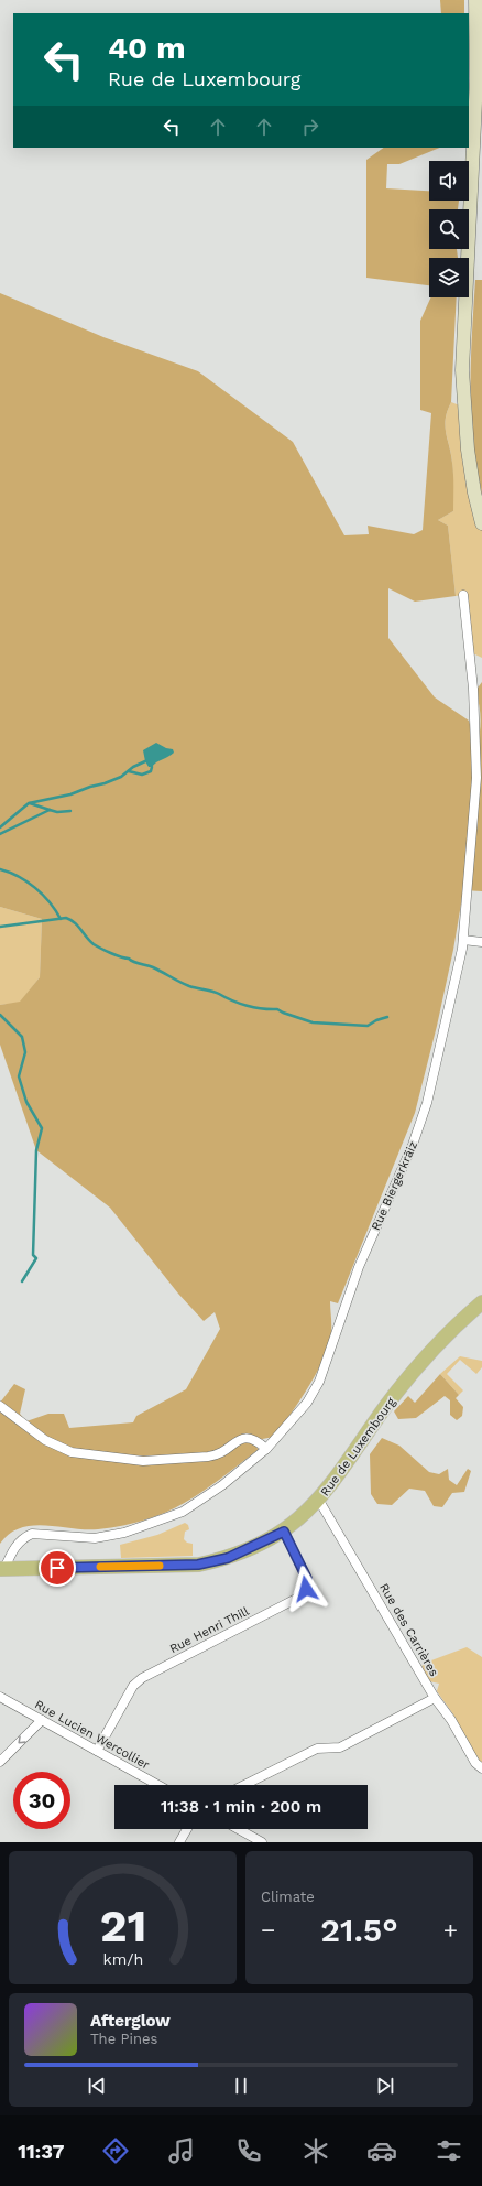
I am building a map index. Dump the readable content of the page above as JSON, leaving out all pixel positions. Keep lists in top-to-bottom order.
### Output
{
  "streets": {
    "main road": ["Rue de Luxembourg"],
    "street": [
      "Rue Biergerkräiz",
      "Rue Henri Thill",
      "Rue des Carrières",
      "Rue Lucien Wercollier"
    ]
  },
  "crossings": [
    ["Rue Biergerkräiz", "Rue de Luxembourg"],
    ["Rue de Luxembourg", "Rue Henri Thill"],
    ["Rue de Luxembourg", "Rue des Carrières"],
    ["Rue Henri Thill", "Rue Lucien Wercollier"]
  ],
  "page": {
    "turn": ["40 m", "Rue de Luxembourg"],
    "limit": "30",
    "trip": "11:38 · 1 min · 200 m",
    "tile": "Climate",
    "heat": ["−", "21.5°", "+"],
    "song": ["Afterglow", "The Pines"],
    "tabs": "11:37",
    "gauge": ["21", "km/h"]
  }
}
